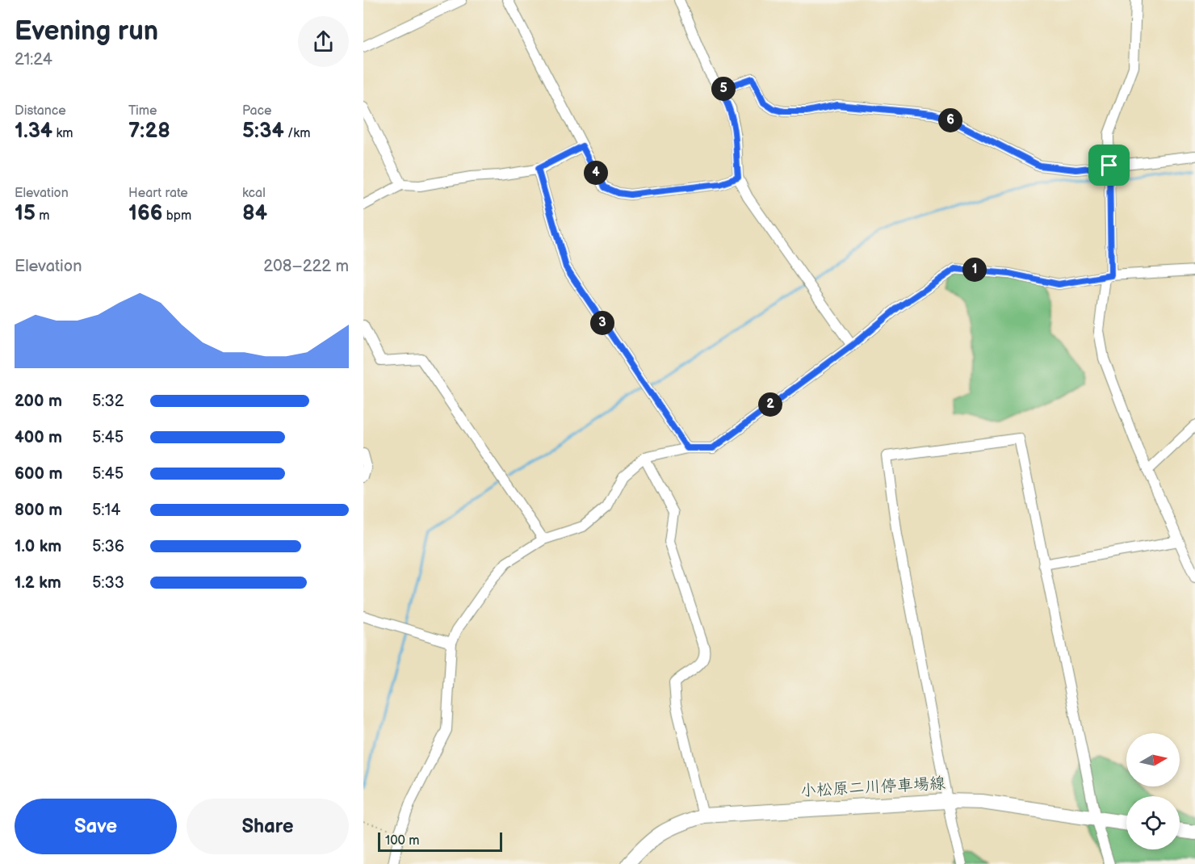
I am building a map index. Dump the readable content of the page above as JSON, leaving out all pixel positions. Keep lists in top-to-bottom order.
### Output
{
  "streets": {
    "main road": ["小松原二川停車場線"]
  },
  "scale_bar": "100 m",
  "north": "right",
  "page": {
    "heading": ["Evening run", "21:24"],
    "pins": [
      "5",
      "6",
      "4",
      "1",
      "3",
      "2"
    ],
    "stats": [
      ["Distance", "1.34 km"],
      ["Time", "7:28"],
      ["Pace", "5:34 /km"],
      ["Elevation", "15 m"],
      ["Heart rate", "166 bpm"],
      ["kcal", "84"]
    ],
    "chart": ["Elevation", "208–222 m"],
    "list": [
      {
        "name": "200 m",
        "note": "5:32"
      },
      {
        "name": "400 m",
        "note": "5:45"
      },
      {
        "name": "600 m",
        "note": "5:45"
      },
      {
        "name": "800 m",
        "note": "5:14"
      },
      {
        "name": "1.0 km",
        "note": "5:36"
      },
      {
        "name": "1.2 km",
        "note": "5:33"
      }
    ],
    "buttons": ["Save", "Share"],
    "scale": "100 m"
  }
}
